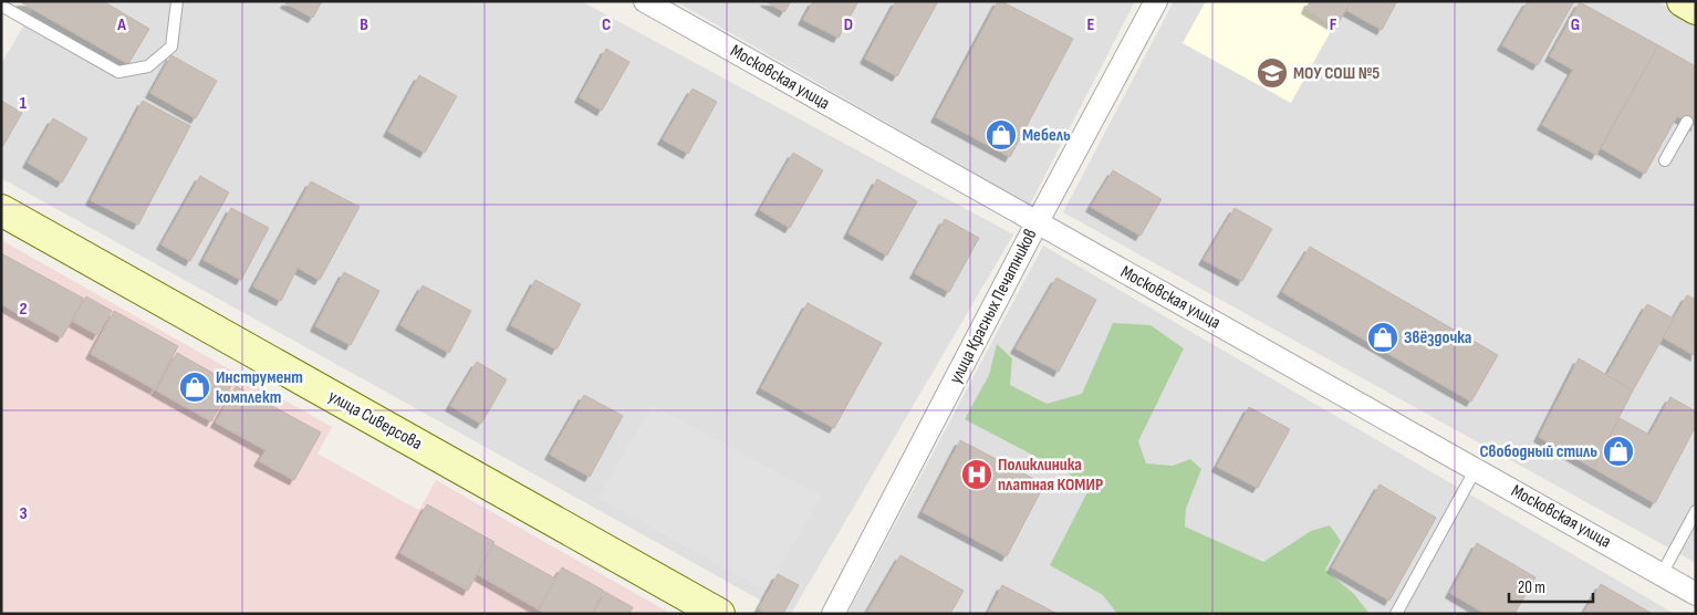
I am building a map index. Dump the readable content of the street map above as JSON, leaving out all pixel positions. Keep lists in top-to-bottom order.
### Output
{
  "streets": {
    "street": ["Московская улица", "улица Красных Печатников", "улица Сиверсова"]
  },
  "crossings": [
    ["Московская улица", "улица Красных Печатников"]
  ],
  "places": {
    "school or university": ["МОУ СОШ №5"],
    "shop": [
      "Мебель",
      "Звёздочка",
      "Инструмент комплект",
      "Свободный стиль"
    ],
    "hospital": ["Поликлиника платная КОМИР"]
  },
  "scale_bar": "20 m",
  "grid": {
    "columns": [
      "A",
      "B",
      "C",
      "D",
      "E",
      "F",
      "G"
    ],
    "rows": ["1", "2", "3"]
  }
}
